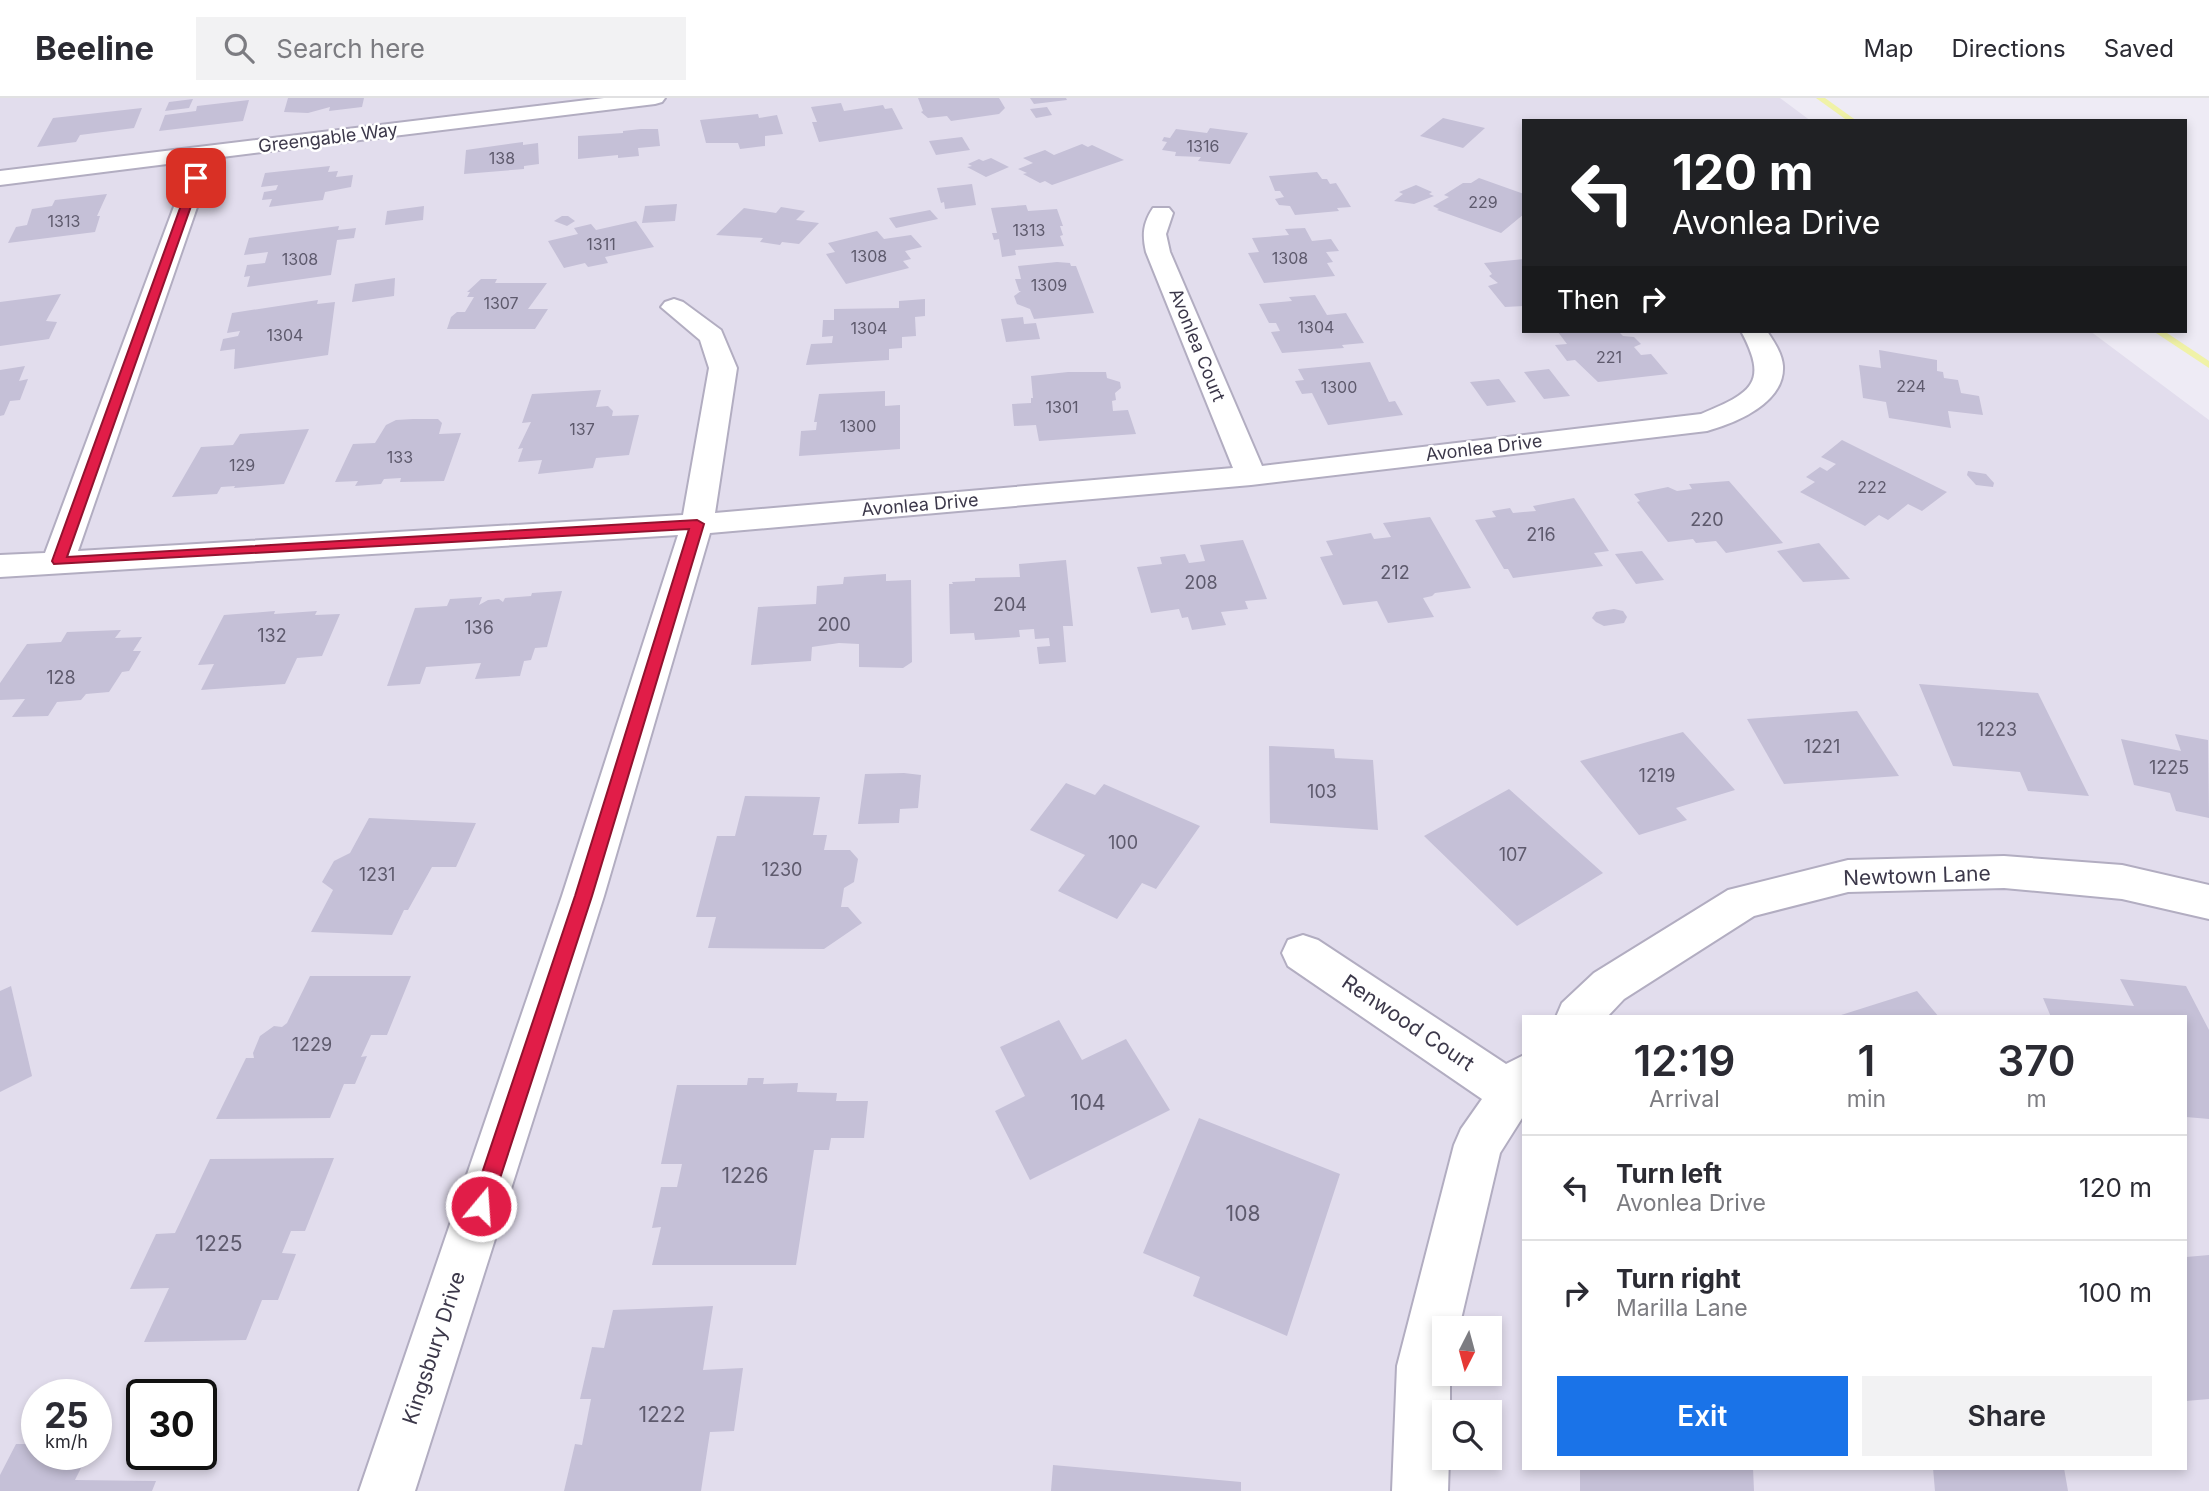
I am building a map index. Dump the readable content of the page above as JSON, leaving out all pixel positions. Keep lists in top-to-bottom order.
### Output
{
  "streets": {
    "street": [
      "Greengable Way",
      "Avonlea Court",
      "Avonlea Drive",
      "Newtown Lane",
      "Renwood Court",
      "Kingsbury Drive"
    ]
  },
  "crossings": [
    ["Avonlea Court", "Avonlea Drive"],
    ["Avonlea Drive", "Kingsbury Drive"]
  ],
  "house_numbers": [
    "1316",
    "138",
    "229",
    "1313",
    "1313",
    "1311",
    "1308",
    "1308",
    "1308",
    "1309",
    "1307",
    "1304",
    "1304",
    "1304",
    "221",
    "224",
    "1300",
    "1301",
    "1300",
    "137",
    "133",
    "129",
    "222",
    "220",
    "216",
    "212",
    "208",
    "204",
    "200",
    "136",
    "132",
    "128",
    "1223",
    "1221",
    "1225",
    "1219",
    "103",
    "100",
    "107",
    "1230",
    "1231",
    "1229",
    "104",
    "1226",
    "108",
    "1225",
    "1222"
  ],
  "north": "bottom",
  "page": {
    "header": "Beeline",
    "search": "Search here",
    "nav": ["Map", "Directions", "Saved"],
    "turn": ["120 m", "Avonlea Drive"],
    "then": "Then",
    "eta": [
      "12:19",
      "Arrival",
      "1",
      "min",
      "370",
      "m"
    ],
    "list": [
      {
        "name": "Turn left",
        "note": "Avonlea Drive",
        "value": "120 m"
      },
      {
        "name": "Turn right",
        "note": "Marilla Lane",
        "value": "100 m"
      }
    ],
    "buttons": ["Exit", "Share"],
    "speed": "25 km/h",
    "limit": "30"
  }
}
